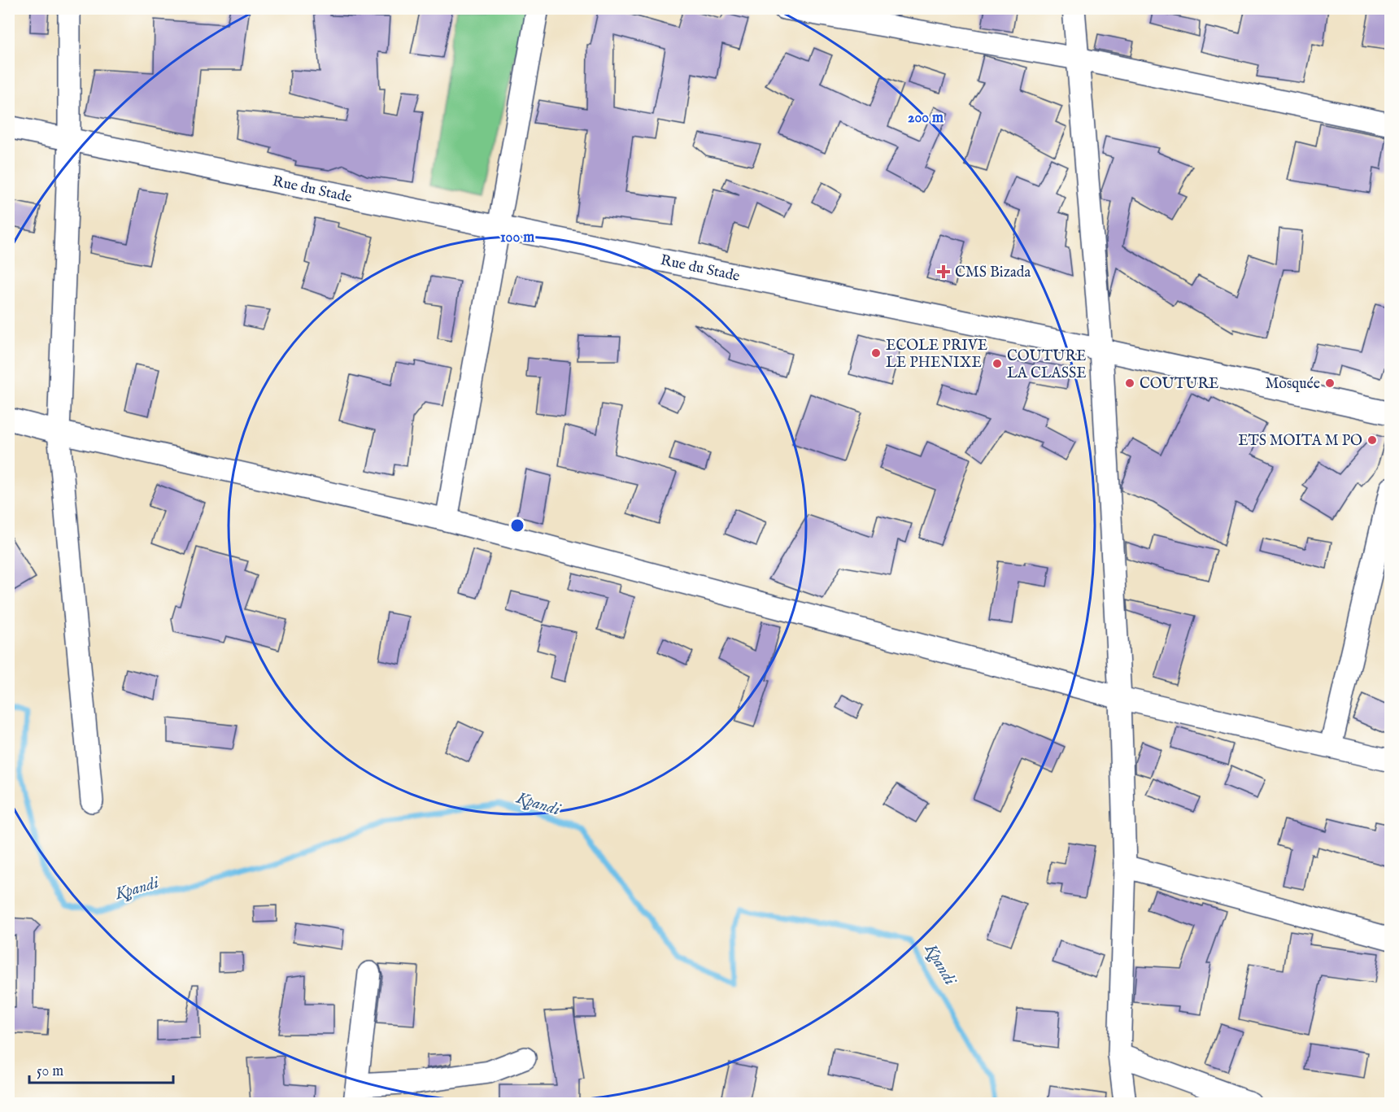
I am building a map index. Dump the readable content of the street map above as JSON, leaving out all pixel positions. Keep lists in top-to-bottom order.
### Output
{
  "streets": {
    "street": ["Rue du Stade"]
  },
  "water": ["Kpandi"],
  "places": {
    "health": ["CMS Bizada"],
    "other": [
      "ECOLE PRIVE LE PHENIXE",
      "COUTURE LA CLASSE",
      "COUTURE",
      "Mosquée",
      "ETS MOITA M PO"
    ]
  },
  "scale_bar": "50 m",
  "rings": ["200 m", "100 m"]
}
